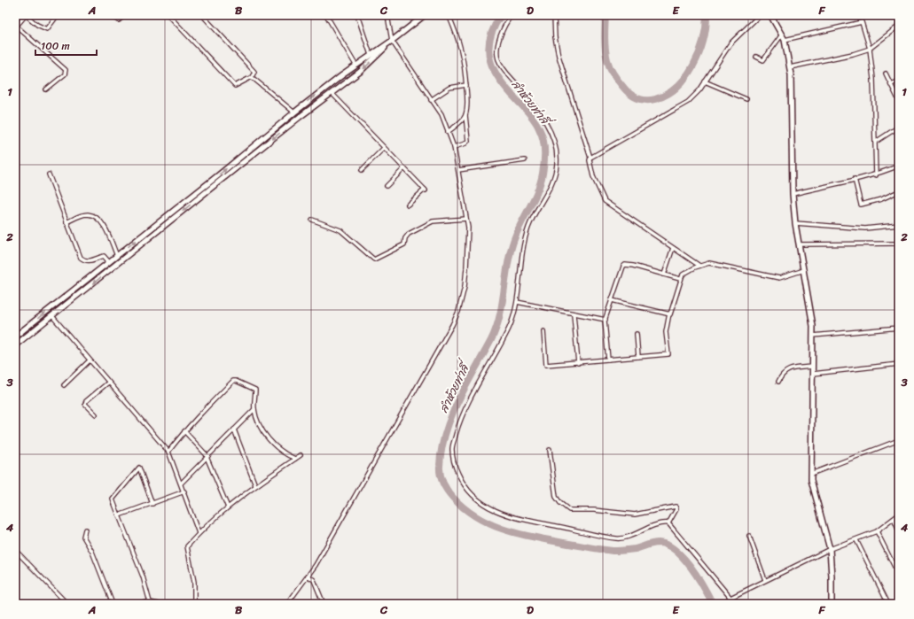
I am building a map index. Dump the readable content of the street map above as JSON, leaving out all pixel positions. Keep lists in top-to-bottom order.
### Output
{
  "water": ["ลำห้วยท่าลี่"],
  "scale_bar": "100 m",
  "grid": {
    "columns": [
      "A",
      "B",
      "C",
      "D",
      "E",
      "F"
    ],
    "rows": [
      "1",
      "2",
      "3",
      "4"
    ]
  }
}
